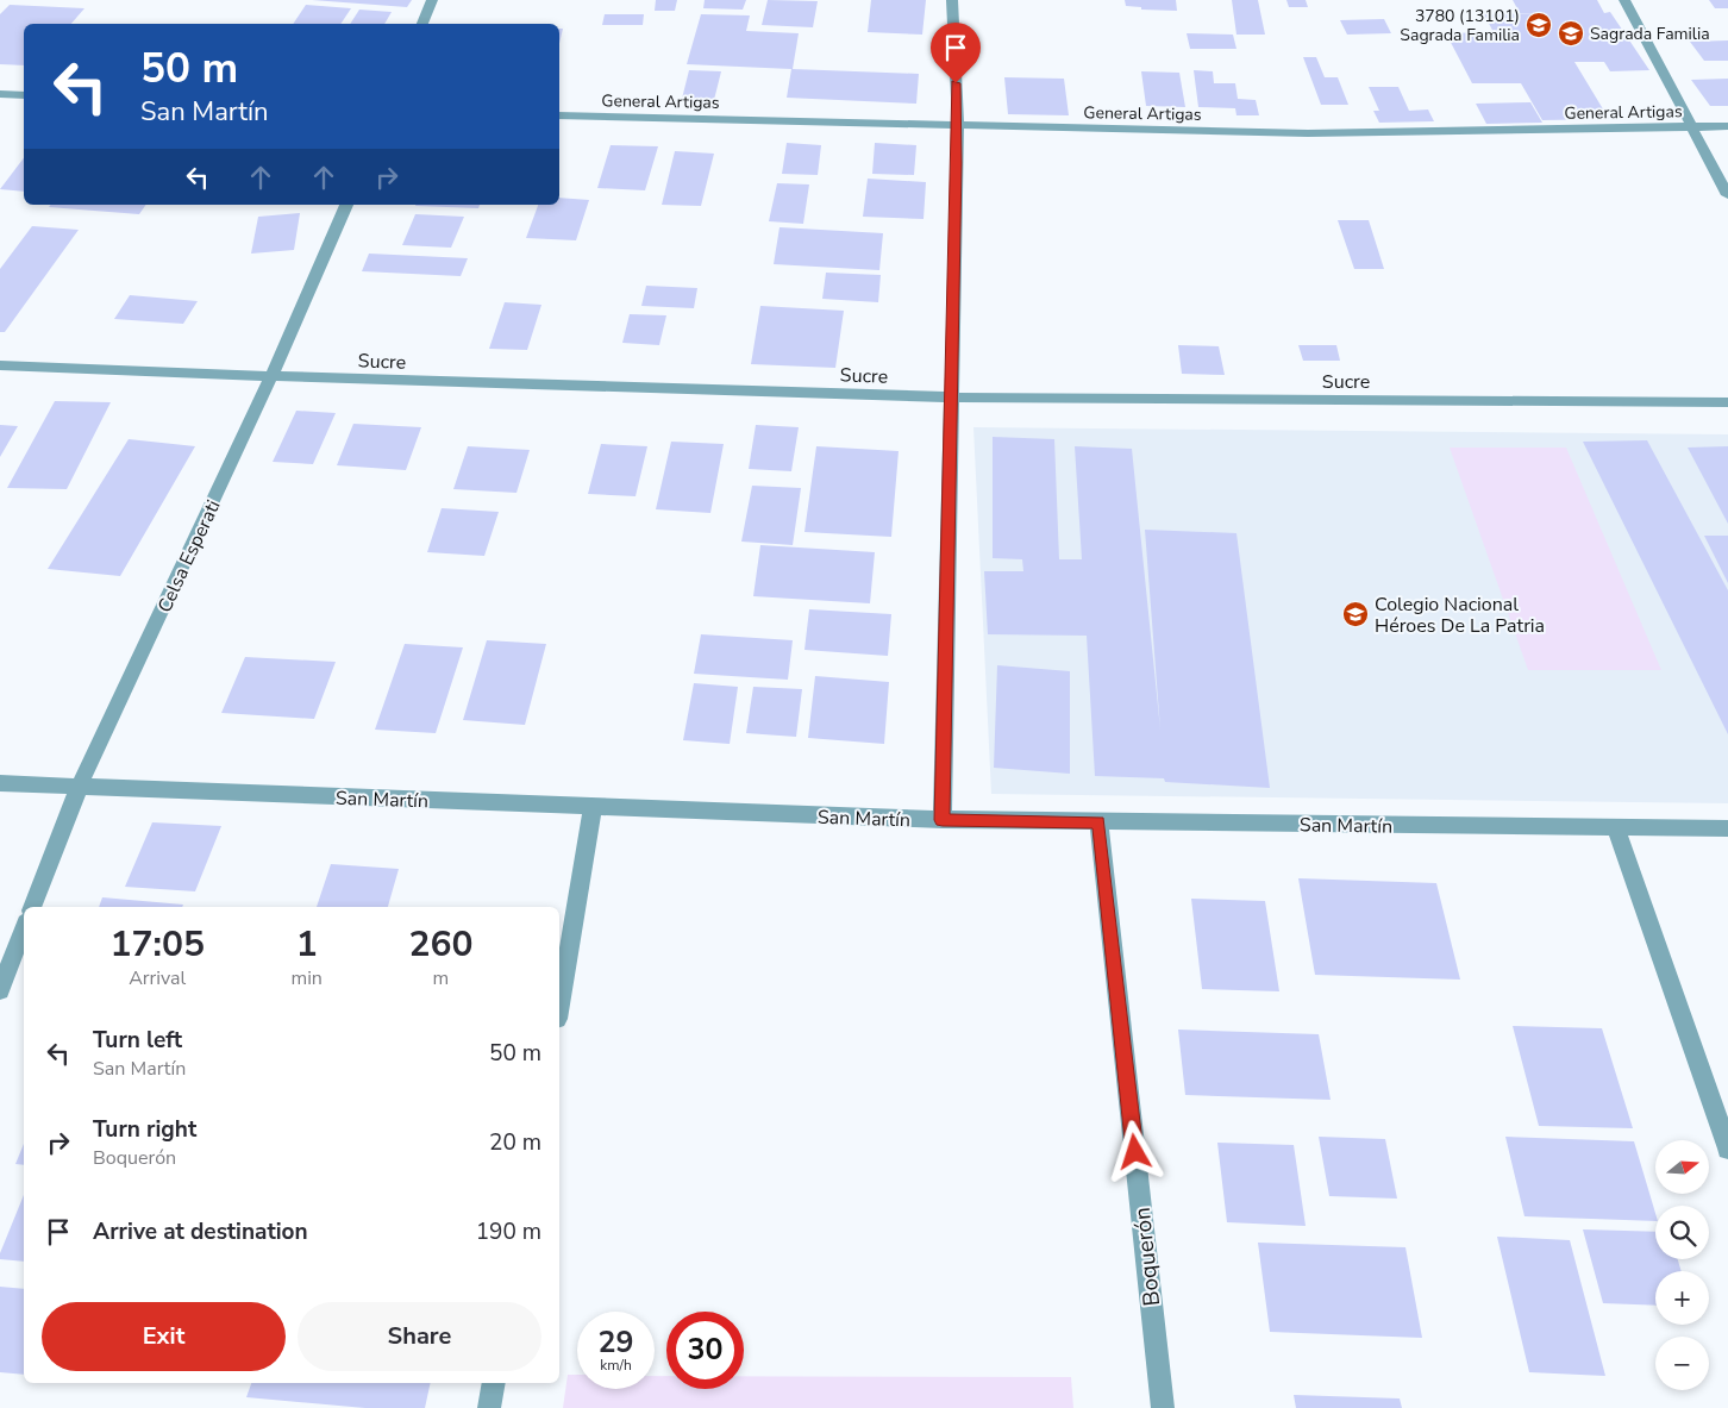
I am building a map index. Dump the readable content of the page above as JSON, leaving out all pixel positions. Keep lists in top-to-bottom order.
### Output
{
  "streets": {
    "street": [
      "General Artigas",
      "Sucre",
      "Celsa Esperati",
      "San Martín",
      "Boquerón"
    ]
  },
  "crossings": [
    ["Sucre", "Celsa Esperati"],
    ["Celsa Esperati", "San Martín"],
    ["San Martín", "Boquerón"]
  ],
  "places": {
    "school or university": ["3780 (13101) Sagrada Familia", "Sagrada Familia", "Colegio Nacional Héroes De La Patria"]
  },
  "north": "right",
  "page": {
    "turn": ["50 m", "San Martín"],
    "eta": [
      "17:05",
      "Arrival",
      "1",
      "min",
      "260",
      "m"
    ],
    "list": [
      {
        "name": "Turn left",
        "note": "San Martín",
        "value": "50 m"
      },
      {
        "name": "Turn right",
        "note": "Boquerón",
        "value": "20 m"
      },
      {
        "name": "Arrive at destination",
        "value": "190 m"
      }
    ],
    "map_buttons": ["+", "−"],
    "buttons": ["Exit", "Share"],
    "speed": "29 km/h",
    "limit": "30"
  }
}
